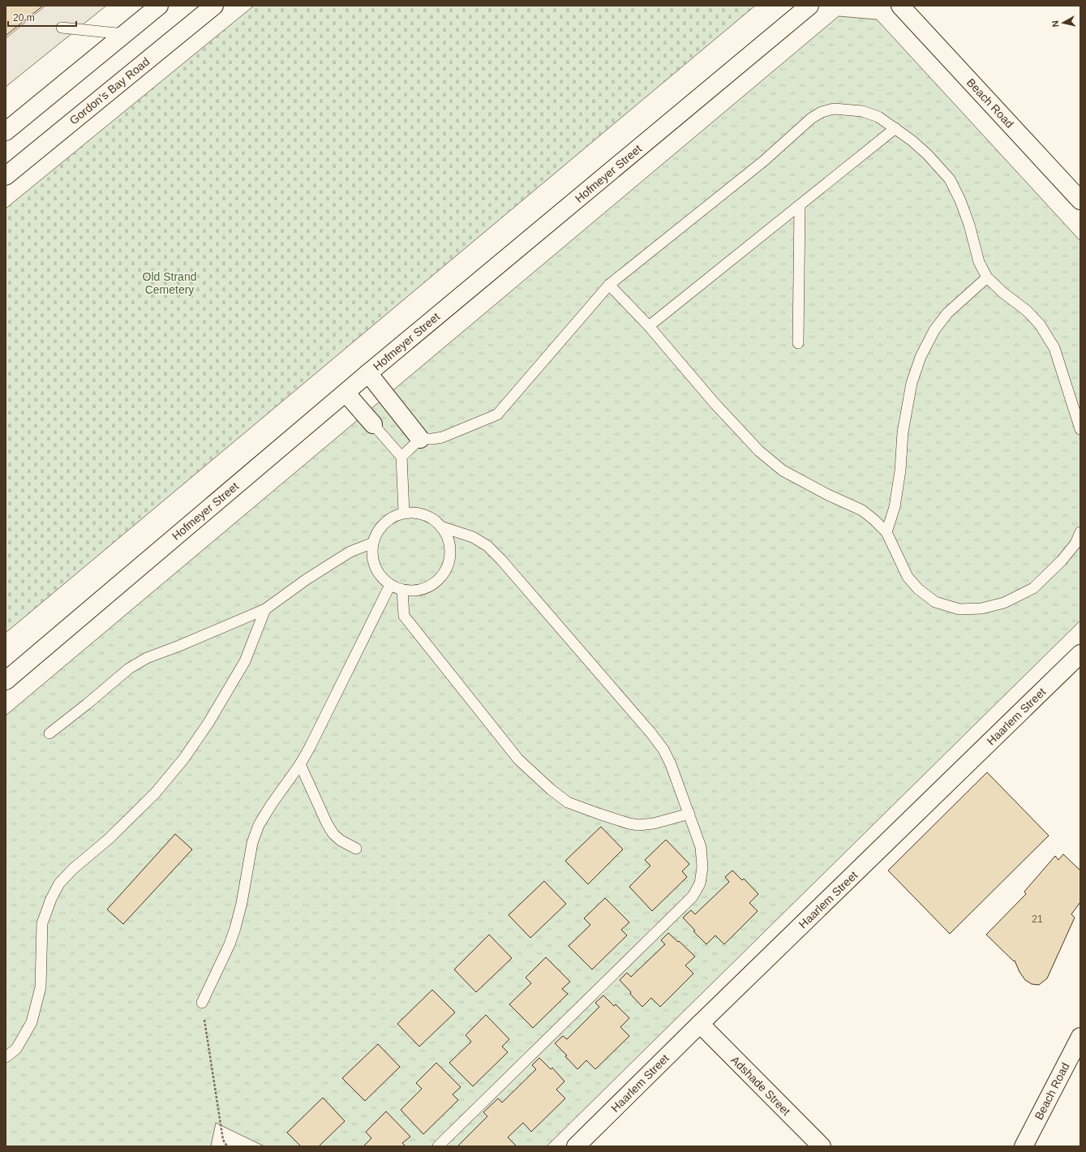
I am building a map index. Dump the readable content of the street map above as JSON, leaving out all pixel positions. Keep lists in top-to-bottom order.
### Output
{
  "streets": {
    "street": [
      "Gordon's Bay Road",
      "Beach Road",
      "Hofmeyer Street",
      "Haarlem Street",
      "Adshade Street"
    ]
  },
  "crossings": [
    ["Haarlem Street", "Adshade Street"]
  ],
  "parks": ["Old Strand Cemetery"],
  "house_numbers": ["21"],
  "scale_bar": "20 m",
  "north": "left"
}
